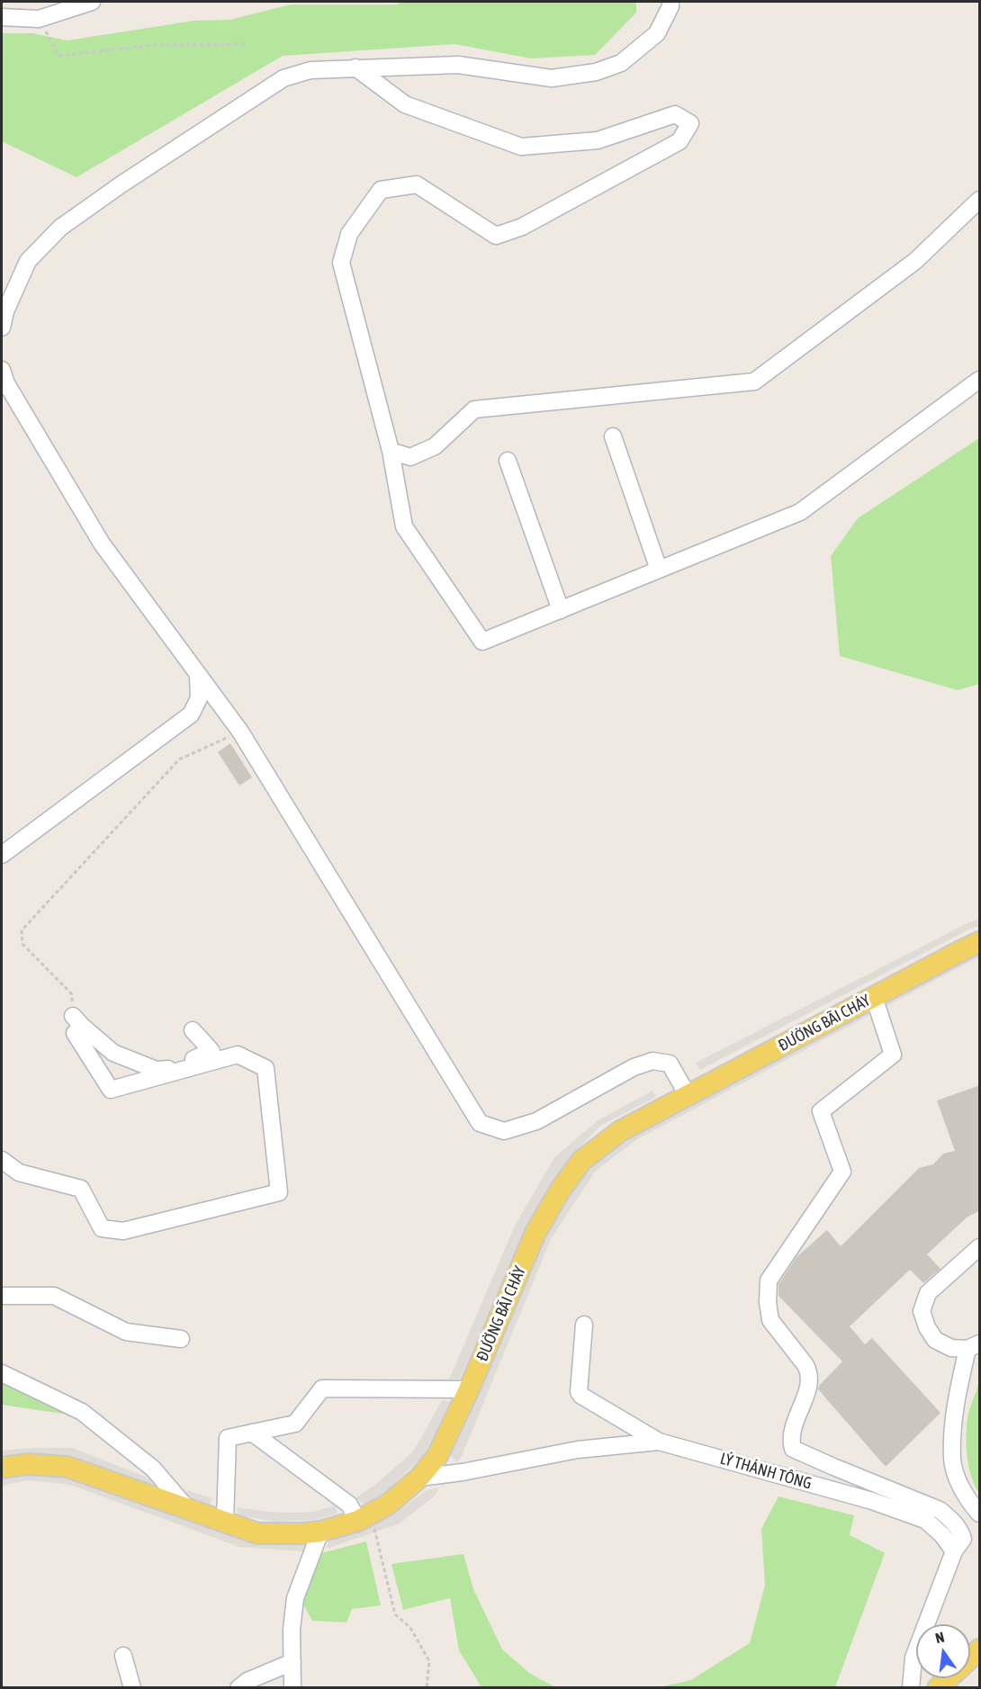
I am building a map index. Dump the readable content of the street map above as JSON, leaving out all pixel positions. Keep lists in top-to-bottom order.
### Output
{
  "streets": {
    "main road": ["ĐƯỜNG BÃI CHÁY"],
    "street": ["LÝ THÁNH TÔNG"]
  },
  "crossings": [
    ["ĐƯỜNG BÃI CHÁY", "LÝ THÁNH TÔNG"]
  ],
  "north": "top"
}
